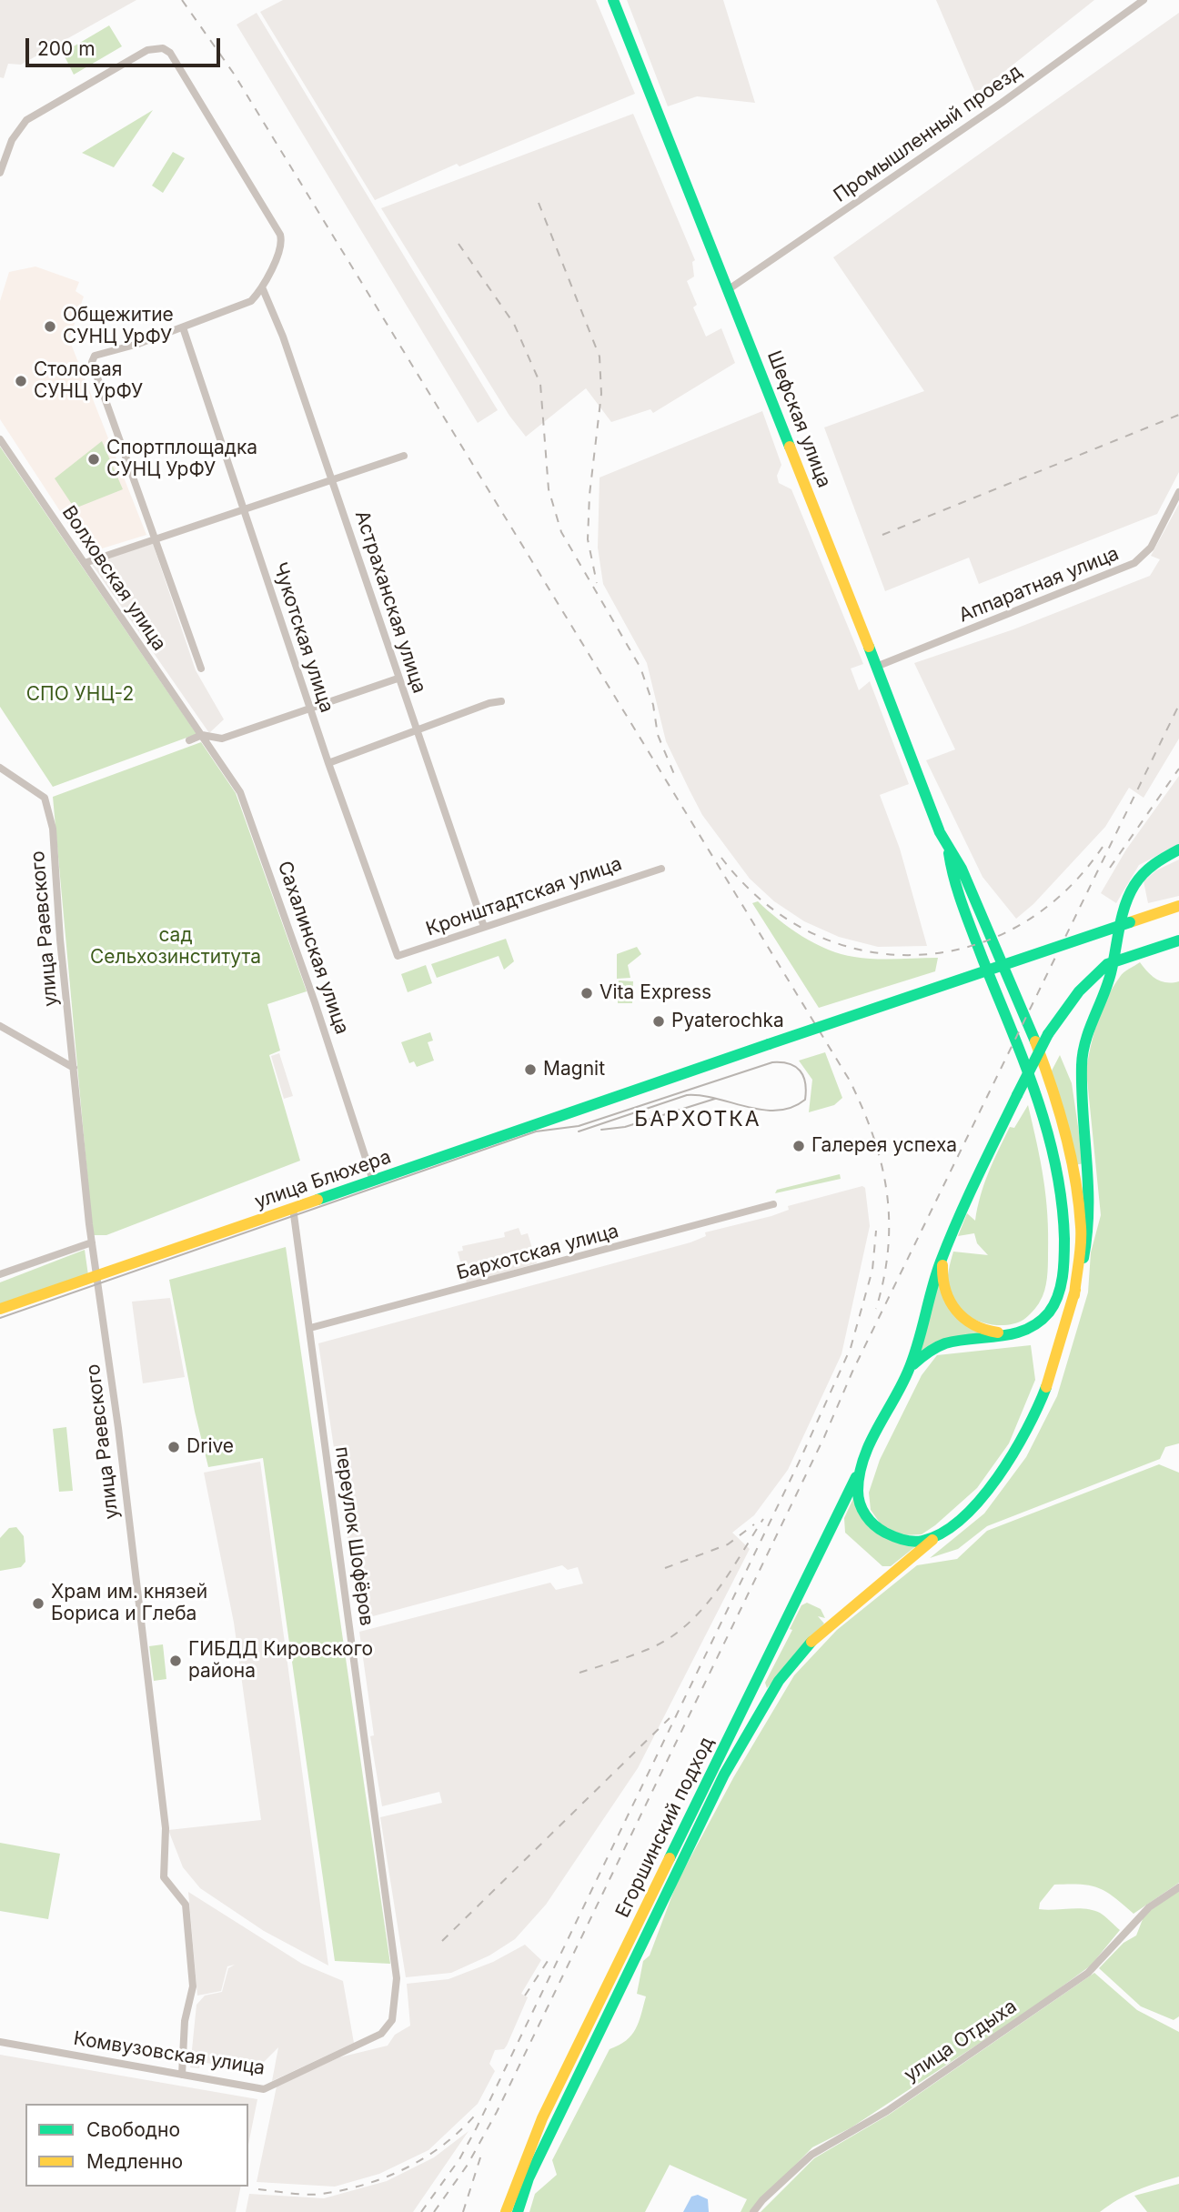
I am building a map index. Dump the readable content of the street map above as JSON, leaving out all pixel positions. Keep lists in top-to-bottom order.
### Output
{
  "streets": {
    "main road": ["Шефская улица", "улица Блюхера", "Егоршинский подход"],
    "street": [
      "Промышленный проезд",
      "Волховская улица",
      "Аппаратная улица",
      "Астраханская улица",
      "Чукотская улица",
      "Кронштадтская улица",
      "улица Раевского",
      "Сахалинская улица",
      "Бархотская улица",
      "переулок Шофёров",
      "улица Отдыха",
      "Комвузовская улица"
    ]
  },
  "crossings": [
    ["Промышленный проезд", "Шефская улица"],
    ["Шефская улица", "Аппаратная улица"],
    ["Волховская улица", "Сахалинская улица"],
    ["Астраханская улица", "Кронштадтская улица"],
    ["Чукотская улица", "Кронштадтская улица"],
    ["улица Раевского", "улица Блюхера"],
    ["улица Раевского", "Комвузовская улица"],
    ["Сахалинская улица", "улица Блюхера"],
    ["улица Блюхера", "переулок Шофёров"],
    ["Бархотская улица", "переулок Шофёров"],
    ["переулок Шофёров", "Комвузовская улица"]
  ],
  "districts": ["БАРХОТКА"],
  "parks": ["СПО УНЦ-2", "сад Сельхозинститута"],
  "places": [
    "Общежитие СУНЦ УрФУ",
    "Столовая СУНЦ УрФУ",
    "Спортплощадка СУНЦ УрФУ",
    "Vita Express",
    "Pyaterochka",
    "Magnit",
    "Галерея успеха",
    "Drive",
    "Храм им. князей Бориса и Глеба",
    "ГИБДД Кировского района"
  ],
  "legend": ["Свободно", "Медленно"],
  "scale_bar": "200 m"
}
